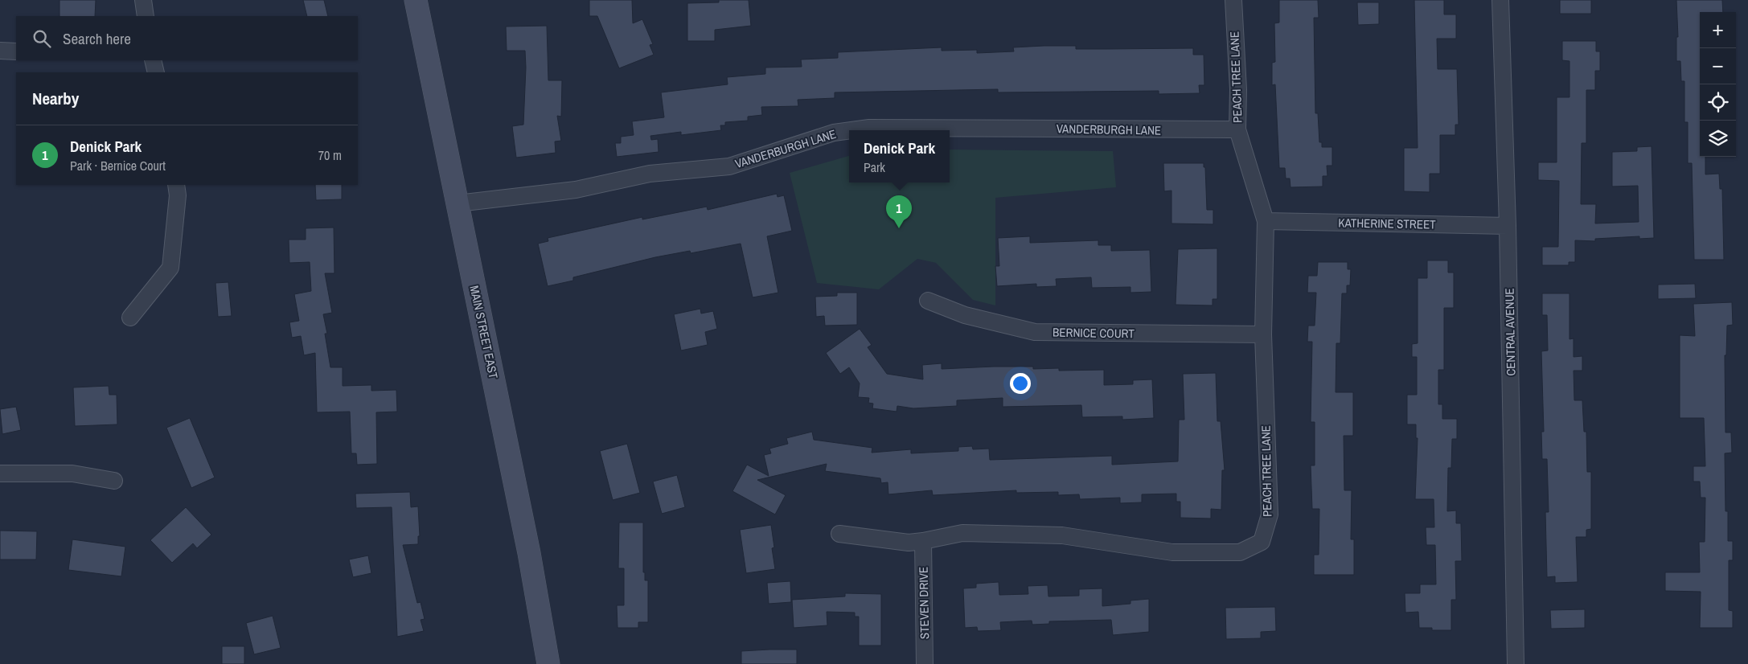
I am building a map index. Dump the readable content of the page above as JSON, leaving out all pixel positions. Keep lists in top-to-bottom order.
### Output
{
  "streets": {
    "main road": ["MAIN STREET EAST"],
    "street": [
      "PEACH TREE LANE",
      "VANDERBURGH LANE",
      "KATHERINE STREET",
      "CENTRAL AVENUE",
      "BERNICE COURT",
      "STEVEN DRIVE"
    ]
  },
  "crossings": [
    ["PEACH TREE LANE", "VANDERBURGH LANE"],
    ["PEACH TREE LANE", "KATHERINE STREET"],
    ["PEACH TREE LANE", "BERNICE COURT"],
    ["PEACH TREE LANE", "STEVEN DRIVE"],
    ["VANDERBURGH LANE", "MAIN STREET EAST"],
    ["KATHERINE STREET", "CENTRAL AVENUE"]
  ],
  "page": {
    "map_buttons": ["+", "−"],
    "search": "Search here",
    "heading": "Nearby",
    "list": [
      {
        "mark": "1",
        "name": "Denick Park",
        "note": "Park · Bernice Court",
        "value": "70 m"
      }
    ],
    "popup": ["Denick Park", "Park"],
    "pins": "1"
  }
}
